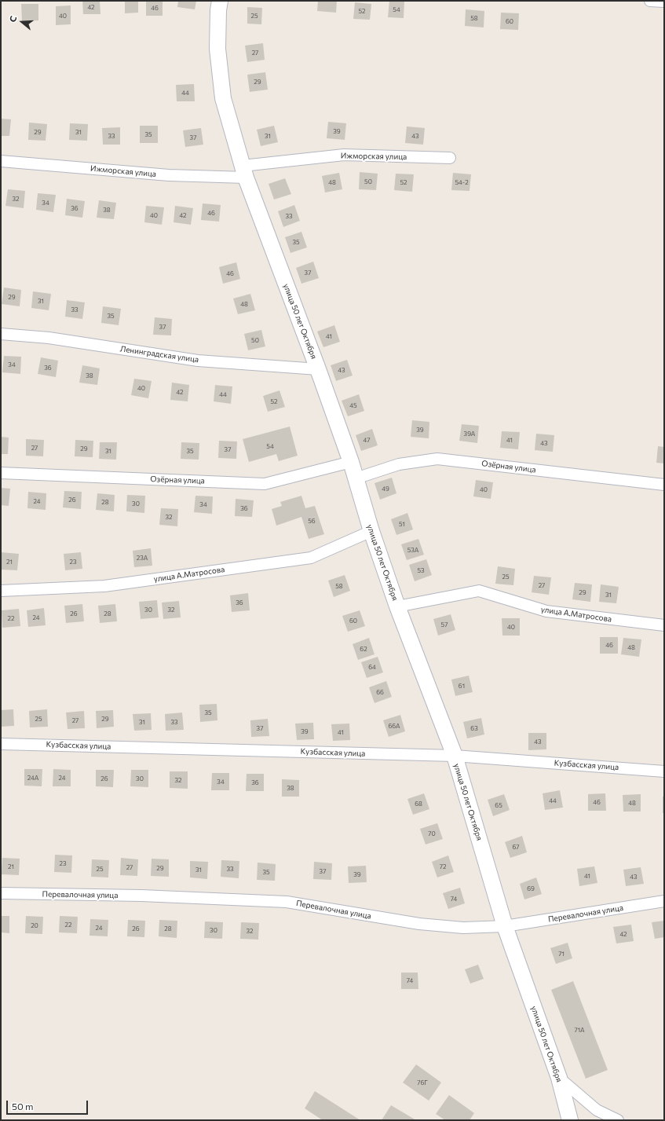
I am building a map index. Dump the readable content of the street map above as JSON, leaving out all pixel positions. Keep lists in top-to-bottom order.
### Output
{
  "streets": {
    "main road": ["улица 50 лет Октября"],
    "street": [
      "Ижморская улица",
      "Ленинградская улица",
      "Озёрная улица",
      "улица А.Матросова",
      "Кузбасская улица",
      "Перевалочная улица"
    ]
  },
  "crossings": [
    ["Ижморская улица", "улица 50 лет Октября"],
    ["улица 50 лет Октября", "Ленинградская улица"],
    ["улица 50 лет Октября", "Озёрная улица"],
    ["улица 50 лет Октября", "улица А.Матросова"],
    ["улица 50 лет Октября", "Кузбасская улица"],
    ["улица 50 лет Октября", "Перевалочная улица"]
  ],
  "house_numbers": [
    "42",
    "46",
    "54",
    "52",
    "40",
    "25",
    "58",
    "60",
    "27",
    "29",
    "44",
    "39",
    "29",
    "31",
    "35",
    "33",
    "31",
    "43",
    "37",
    "50",
    "48",
    "52",
    "54-2",
    "32",
    "34",
    "36",
    "38",
    "46",
    "40",
    "42",
    "33",
    "35",
    "37",
    "46",
    "29",
    "31",
    "48",
    "33",
    "35",
    "37",
    "41",
    "50",
    "34",
    "36",
    "43",
    "38",
    "40",
    "42",
    "44",
    "52",
    "45",
    "39",
    "39А",
    "47",
    "41",
    "43",
    "54",
    "27",
    "29",
    "37",
    "31",
    "35",
    "49",
    "40",
    "26",
    "24",
    "28",
    "30",
    "34",
    "36",
    "32",
    "56",
    "51",
    "53А",
    "23А",
    "21",
    "23",
    "53",
    "25",
    "27",
    "58",
    "29",
    "31",
    "36",
    "30",
    "32",
    "26",
    "28",
    "24",
    "22",
    "60",
    "57",
    "40",
    "46",
    "48",
    "62",
    "64",
    "61",
    "66",
    "35",
    "25",
    "29",
    "27",
    "31",
    "33",
    "66А",
    "37",
    "63",
    "39",
    "41",
    "43",
    "24А",
    "24",
    "26",
    "30",
    "32",
    "34",
    "36",
    "38",
    "44",
    "46",
    "48",
    "68",
    "65",
    "70",
    "67",
    "23",
    "21",
    "72",
    "27",
    "29",
    "25",
    "33",
    "31",
    "37",
    "35",
    "39",
    "41",
    "43",
    "69",
    "74",
    "22",
    "20",
    "24",
    "26",
    "28",
    "30",
    "32",
    "42",
    "71",
    "74",
    "71А",
    "76Г"
  ],
  "scale_bar": "50 m",
  "north": "left"
}
